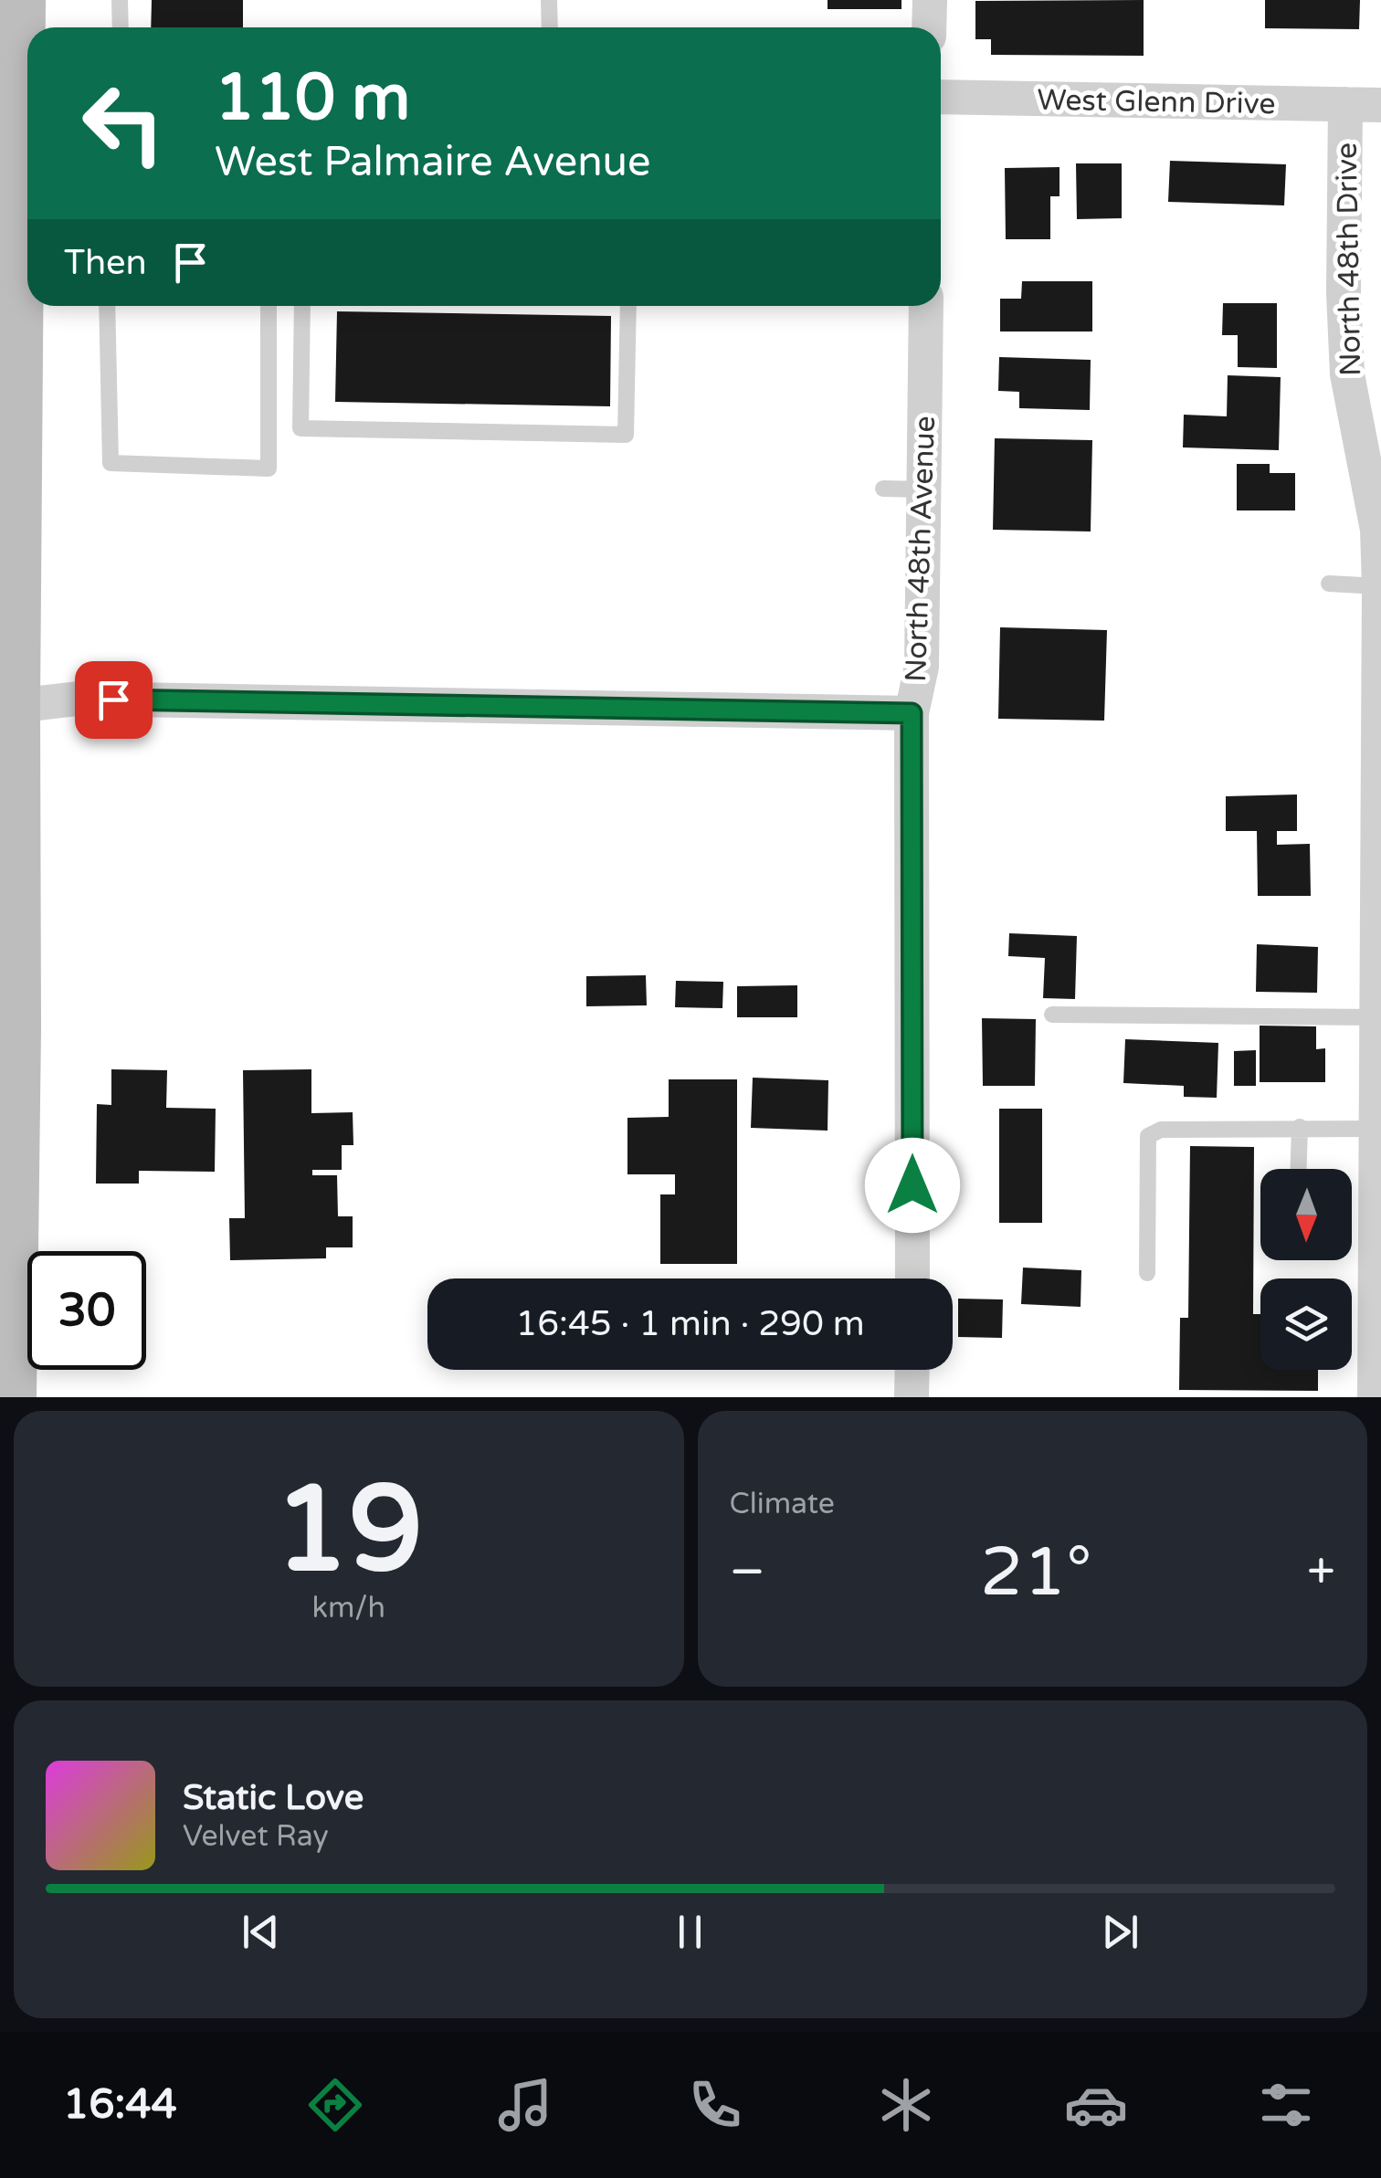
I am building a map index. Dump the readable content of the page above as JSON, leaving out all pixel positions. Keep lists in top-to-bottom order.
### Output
{
  "streets": {
    "street": ["West Glenn Drive", "North 48th Drive", "North 48th Avenue"]
  },
  "crossings": [
    ["West Glenn Drive", "North 48th Drive"]
  ],
  "north": "bottom",
  "page": {
    "turn": ["110 m", "West Palmaire Avenue"],
    "then": "Then",
    "limit": "30",
    "trip": "16:45 · 1 min · 290 m",
    "tile": [
      ["19", "km/h"],
      "Climate"
    ],
    "heat": ["−", "21°", "+"],
    "song": ["Static Love", "Velvet Ray"],
    "tabs": "16:44"
  }
}
